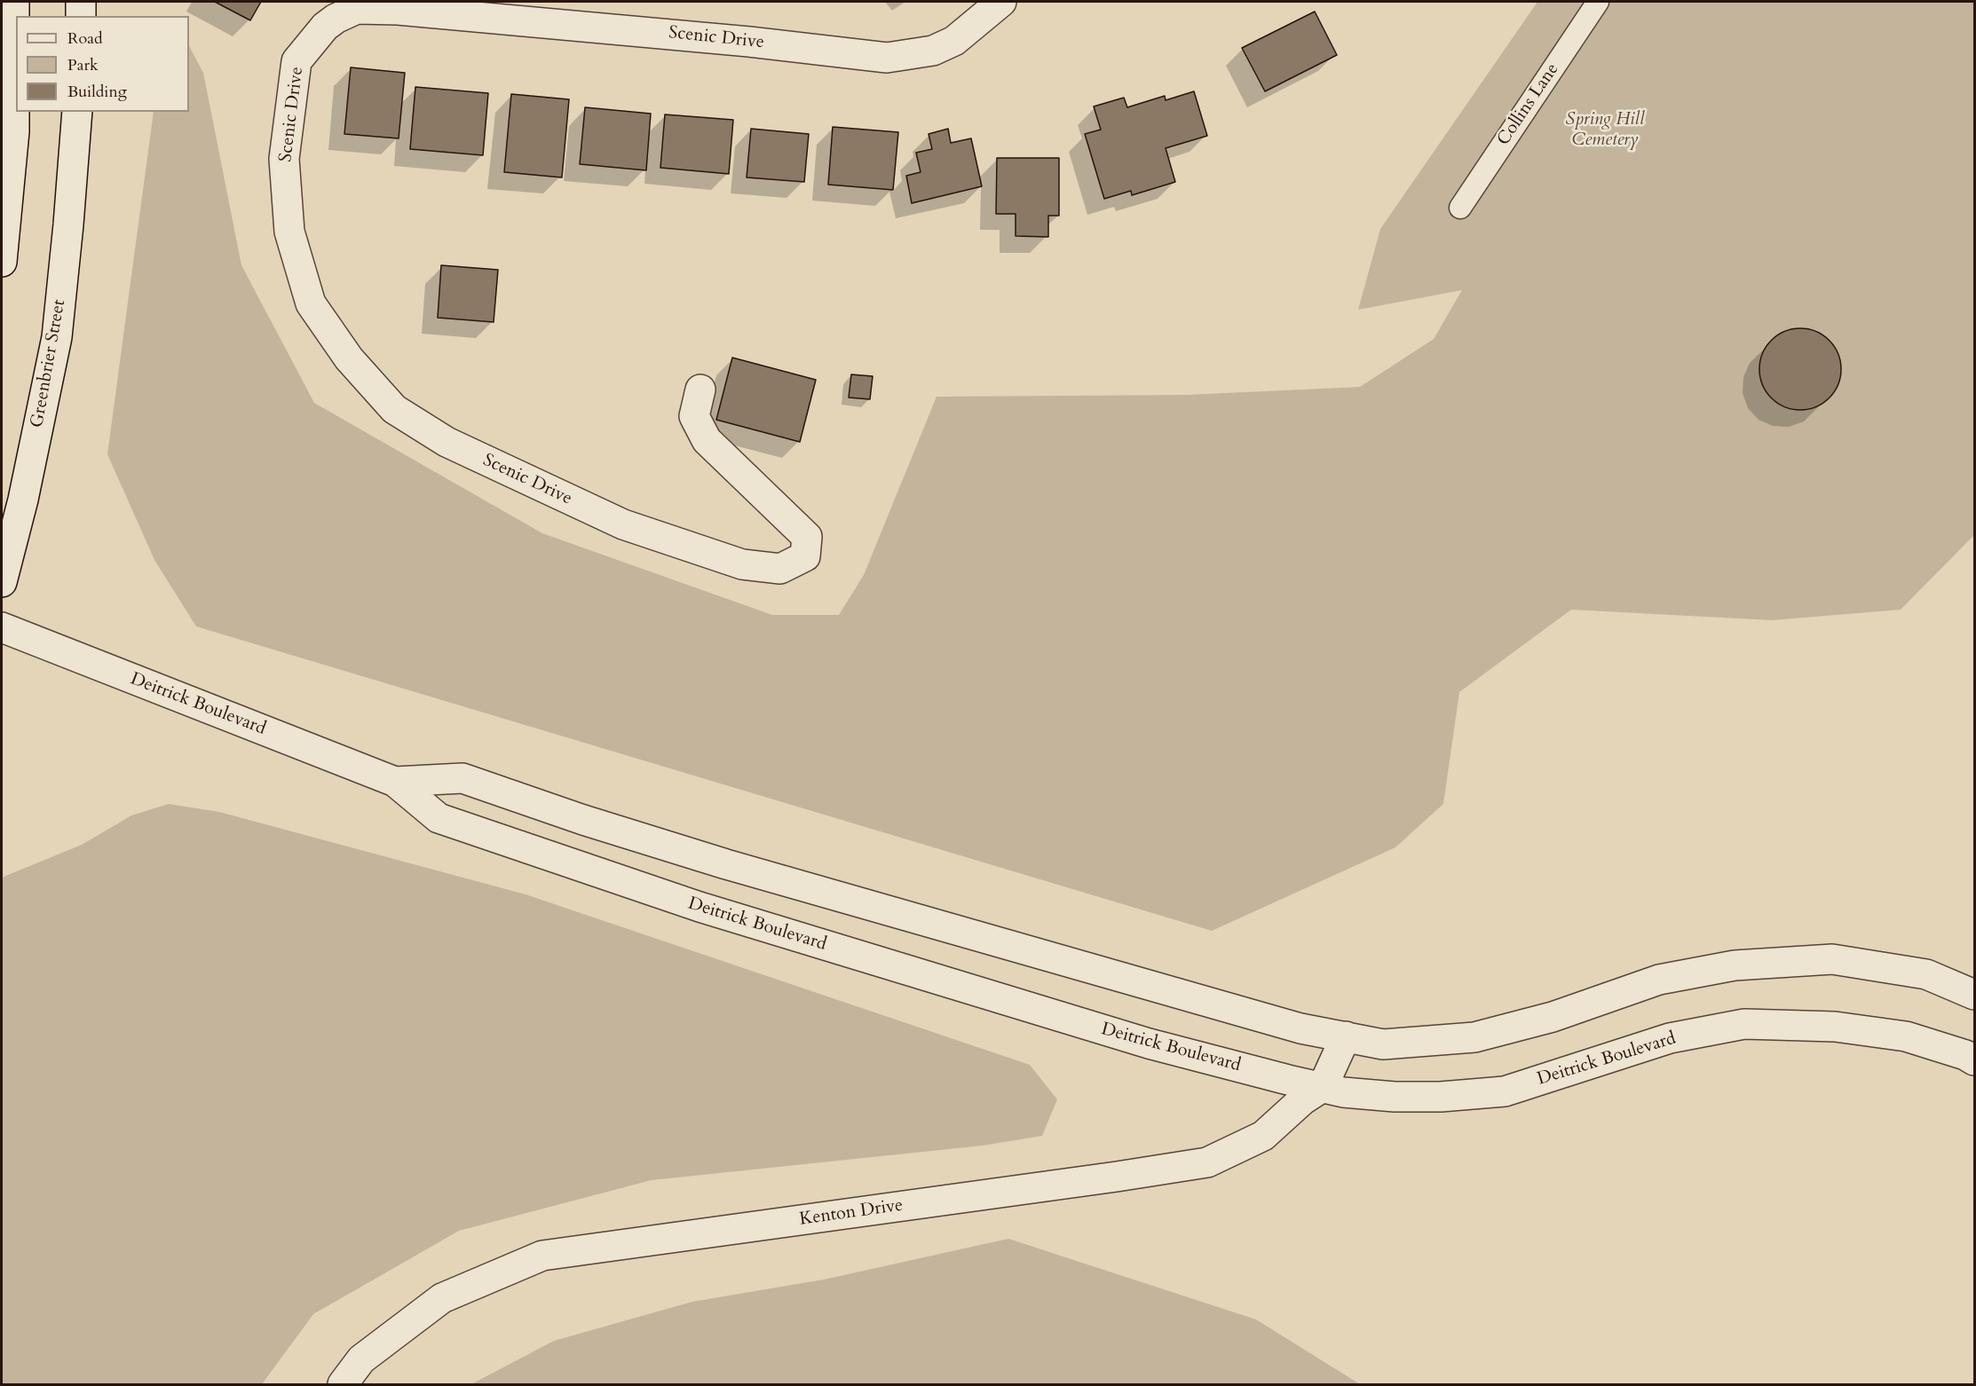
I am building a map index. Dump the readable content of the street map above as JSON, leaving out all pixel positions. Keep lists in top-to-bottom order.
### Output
{
  "streets": {
    "street": [
      "Scenic Drive",
      "Greenbrier Street",
      "Deitrick Boulevard",
      "Kenton Drive"
    ],
    "lane": ["Collins Lane"]
  },
  "crossings": [
    ["Deitrick Boulevard", "Kenton Drive"]
  ],
  "parks": ["Spring Hill Cemetery"],
  "legend": ["Road", "Park", "Building"]
}
